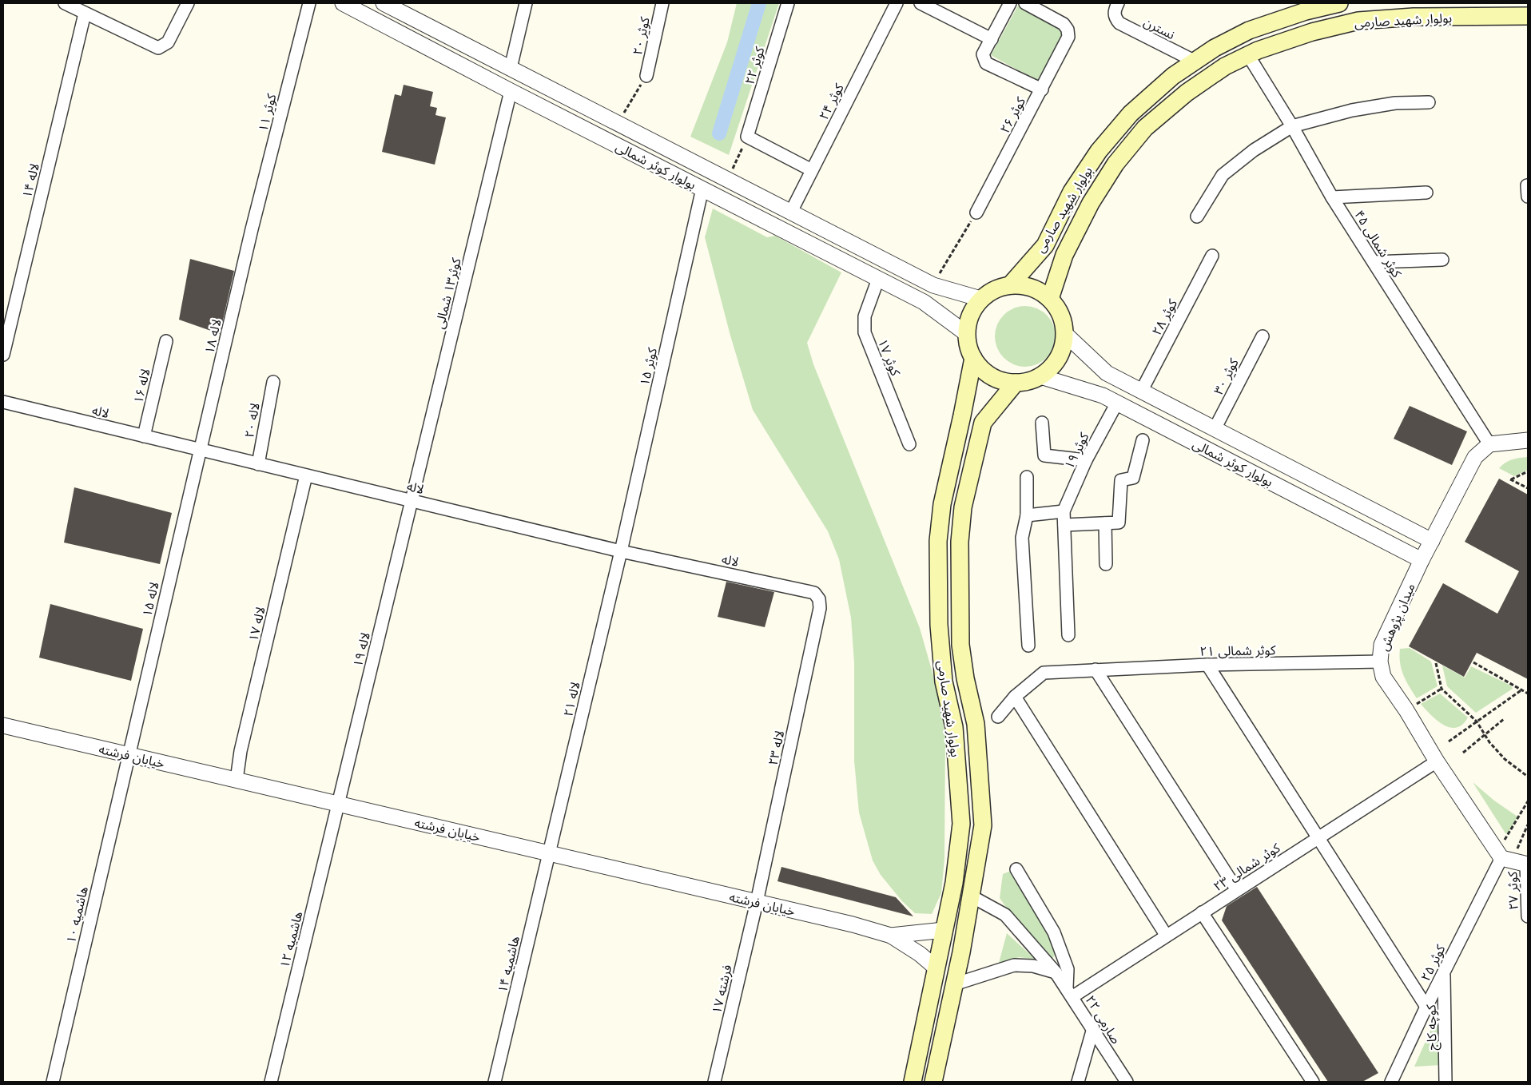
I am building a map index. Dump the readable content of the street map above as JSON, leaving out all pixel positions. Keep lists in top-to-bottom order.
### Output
{
  "streets": {
    "main road": ["بولوار شهید صارمی"],
    "street": [
      "نسترن",
      "کوثر ۲۰",
      "کوثر ۲۲",
      "کوثر ۲۴",
      "کوثر ۱۱",
      "کوثر ۲۶",
      "بولوار کوثر شمالی",
      "لاله ۱۴",
      "کوثر شمالی ۴۵",
      "کوثر۱۳ شمالی",
      "کوثر ۲۸",
      "لاله ۱۸",
      "کوثر ۱۷",
      "کوثر ۱۵",
      "کوثر ۳۰",
      "لاله ۱۶",
      "لاله",
      "لاله ۲۰",
      "کوثر ۱۹",
      "لاله ۱۵",
      "میدان پژوهش",
      "لاله ۱۷",
      "لاله ۱۹",
      "کوثر شمالی ۲۱",
      "لاله ۲۱",
      "لاله ۲۳",
      "خیابان فرشته",
      "کوثر شمالی ۲۳",
      "کوثر ۲۷",
      "هاشمیه ۱۰",
      "هاشمیه ۱۲",
      "کوثر ۲۵",
      "هاشمیه ۱۴",
      "فرشته ۱۷",
      "صارمی ۲۲",
      "کوچه کاج"
    ]
  },
  "crossings": [
    ["بولوار شهید صارمی", "نسترن"],
    ["بولوار شهید صارمی", "بولوار کوثر شمالی"],
    ["بولوار شهید صارمی", "کوثر شمالی ۴۵"],
    ["بولوار شهید صارمی", "خیابان فرشته"],
    ["بولوار شهید صارمی", "صارمی ۲۲"],
    ["کوثر ۲۴", "بولوار کوثر شمالی"],
    ["کوثر ۱۱", "لاله ۱۸"],
    ["بولوار کوثر شمالی", "کوثر۱۳ شمالی"],
    ["بولوار کوثر شمالی", "کوثر ۲۸"],
    ["بولوار کوثر شمالی", "کوثر ۱۷"],
    ["بولوار کوثر شمالی", "کوثر ۱۵"],
    ["بولوار کوثر شمالی", "کوثر ۳۰"],
    ["بولوار کوثر شمالی", "کوثر ۱۹"],
    ["بولوار کوثر شمالی", "میدان پژوهش"],
    ["کوثر شمالی ۴۵", "میدان پژوهش"],
    ["کوثر۱۳ شمالی", "لاله"],
    ["کوثر۱۳ شمالی", "لاله ۱۹"],
    ["لاله ۱۸", "لاله"],
    ["لاله ۱۸", "لاله ۱۵"],
    ["کوثر ۱۵", "لاله"],
    ["کوثر ۱۵", "لاله ۲۱"],
    ["لاله ۱۶", "لاله"],
    ["لاله", "لاله ۲۰"],
    ["لاله", "لاله ۱۵"],
    ["لاله", "لاله ۱۷"],
    ["لاله", "لاله ۱۹"],
    ["لاله", "لاله ۲۱"],
    ["لاله", "لاله ۲۳"],
    ["لاله ۱۵", "خیابان فرشته"],
    ["لاله ۱۵", "هاشمیه ۱۰"],
    ["میدان پژوهش", "کوثر شمالی ۲۱"],
    ["میدان پژوهش", "کوثر شمالی ۲۳"],
    ["میدان پژوهش", "کوثر ۲۵"],
    ["لاله ۱۷", "خیابان فرشته"],
    ["لاله ۱۹", "خیابان فرشته"],
    ["لاله ۱۹", "هاشمیه ۱۲"],
    ["لاله ۲۱", "خیابان فرشته"],
    ["لاله ۲۱", "هاشمیه ۱۴"],
    ["لاله ۲۳", "خیابان فرشته"],
    ["لاله ۲۳", "فرشته ۱۷"],
    ["خیابان فرشته", "هاشمیه ۱۰"],
    ["خیابان فرشته", "هاشمیه ۱۲"],
    ["خیابان فرشته", "هاشمیه ۱۴"],
    ["خیابان فرشته", "فرشته ۱۷"],
    ["کوثر شمالی ۲۳", "صارمی ۲۲"],
    ["کوثر ۲۵", "کوچه کاج"]
  ]
}
